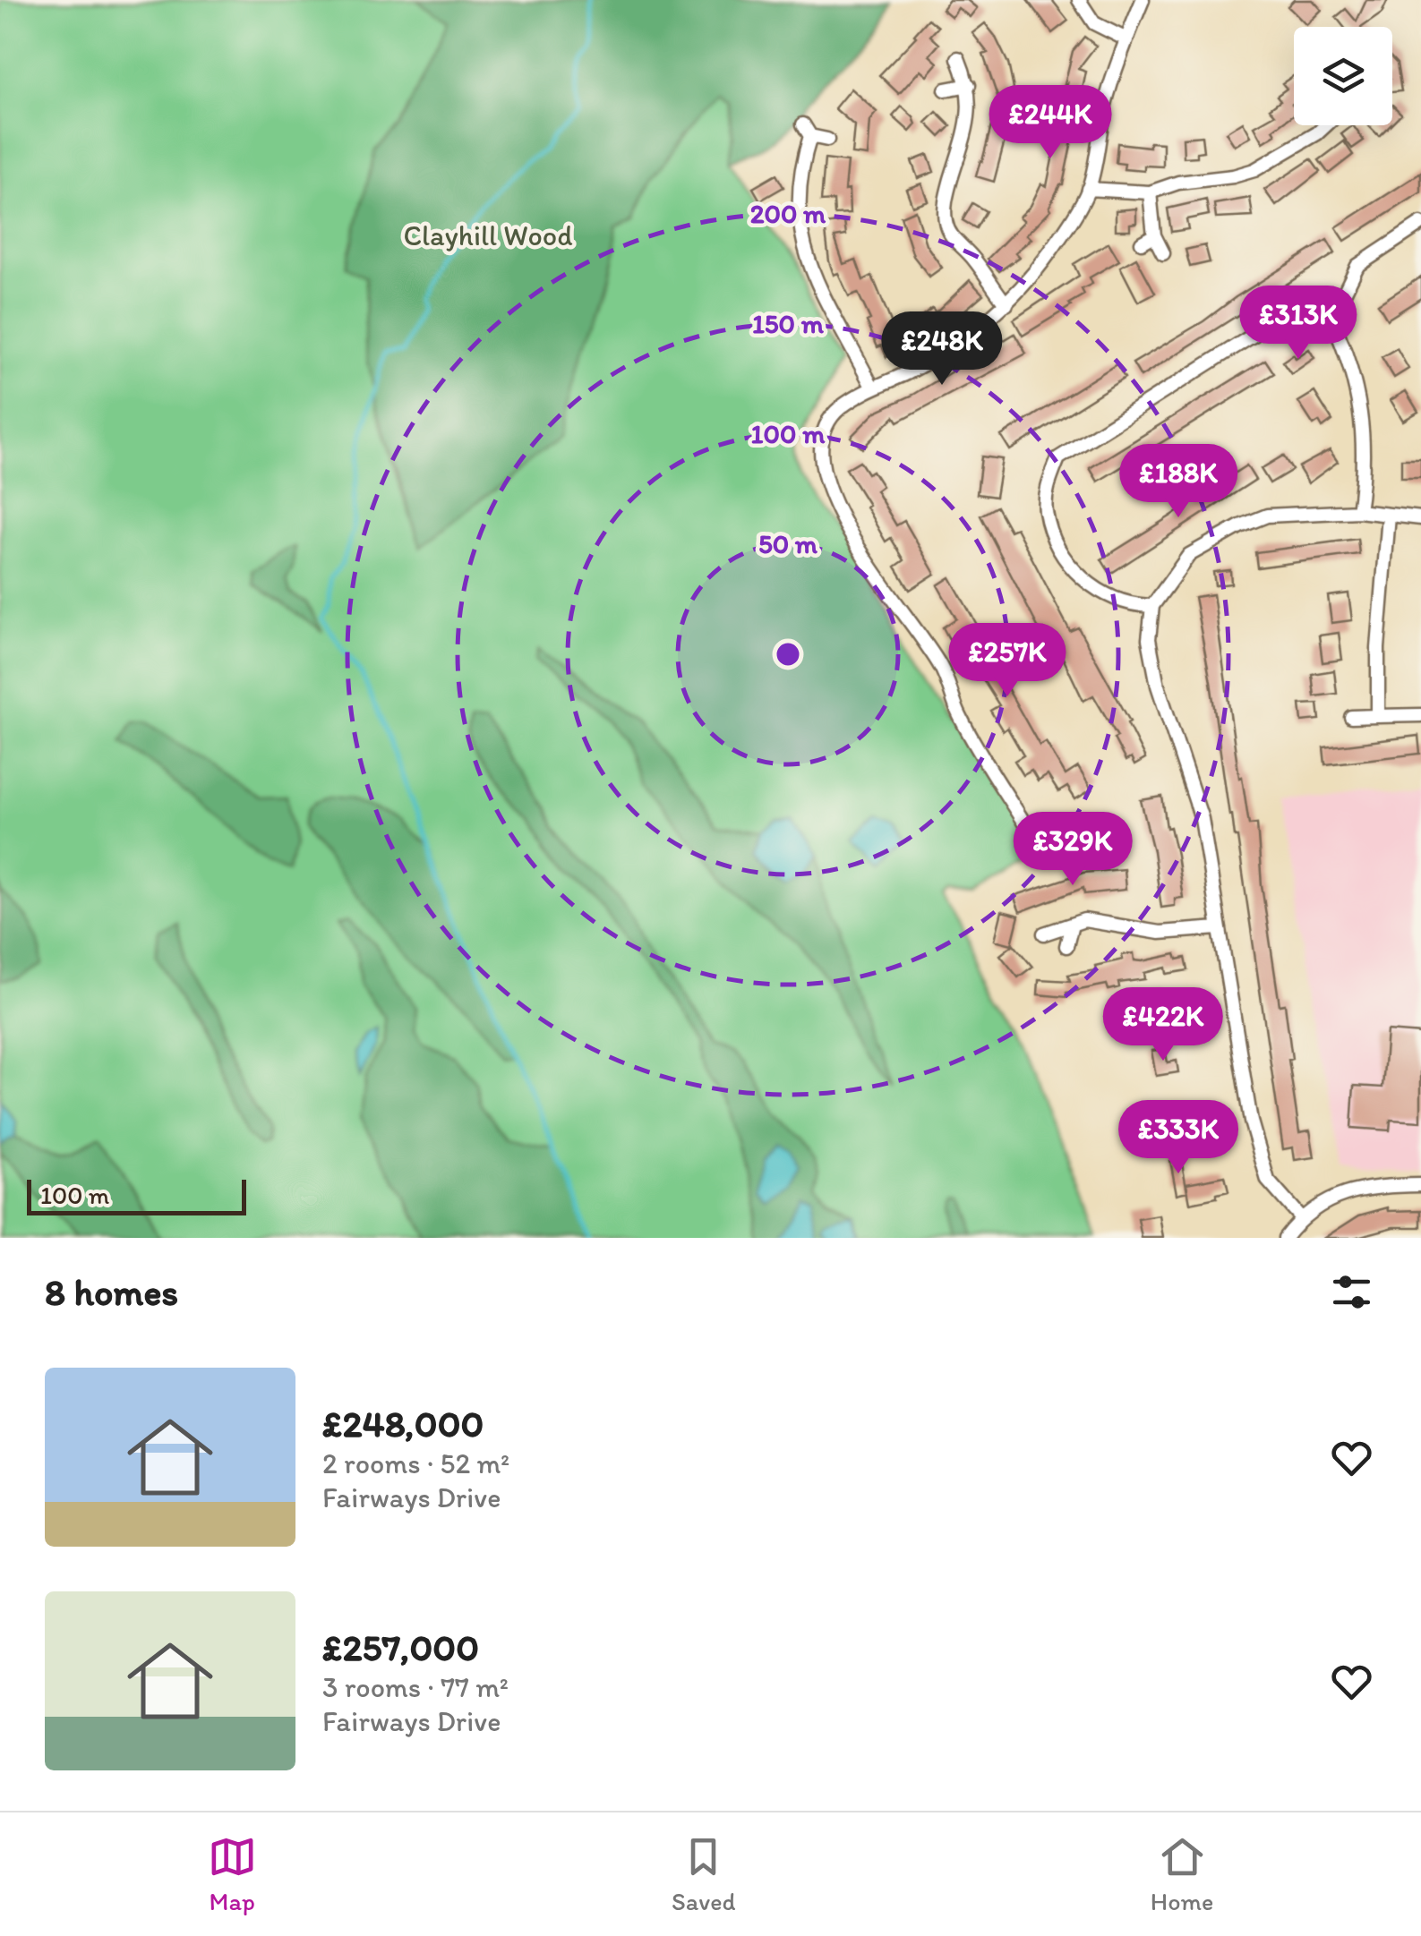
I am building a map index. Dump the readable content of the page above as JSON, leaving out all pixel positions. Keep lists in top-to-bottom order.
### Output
{
  "parks": ["Clayhill Wood"],
  "scale_bar": "100 m",
  "page": {
    "price": [
      "£244K",
      "£313K",
      "£248K",
      "£188K",
      "£257K",
      "£329K",
      "£422K",
      "£333K"
    ],
    "scale": "100 m",
    "heading": "8 homes",
    "list": [
      {
        "name": "£248,000",
        "note": "2 rooms · 52 m² · Fairways Drive"
      },
      {
        "name": "£257,000",
        "note": "3 rooms · 77 m² · Fairways Drive"
      }
    ],
    "tabs": ["Map", "Saved", "Home"]
  },
  "rings": [
    "200 m",
    "150 m",
    "100 m",
    "50 m"
  ]
}
